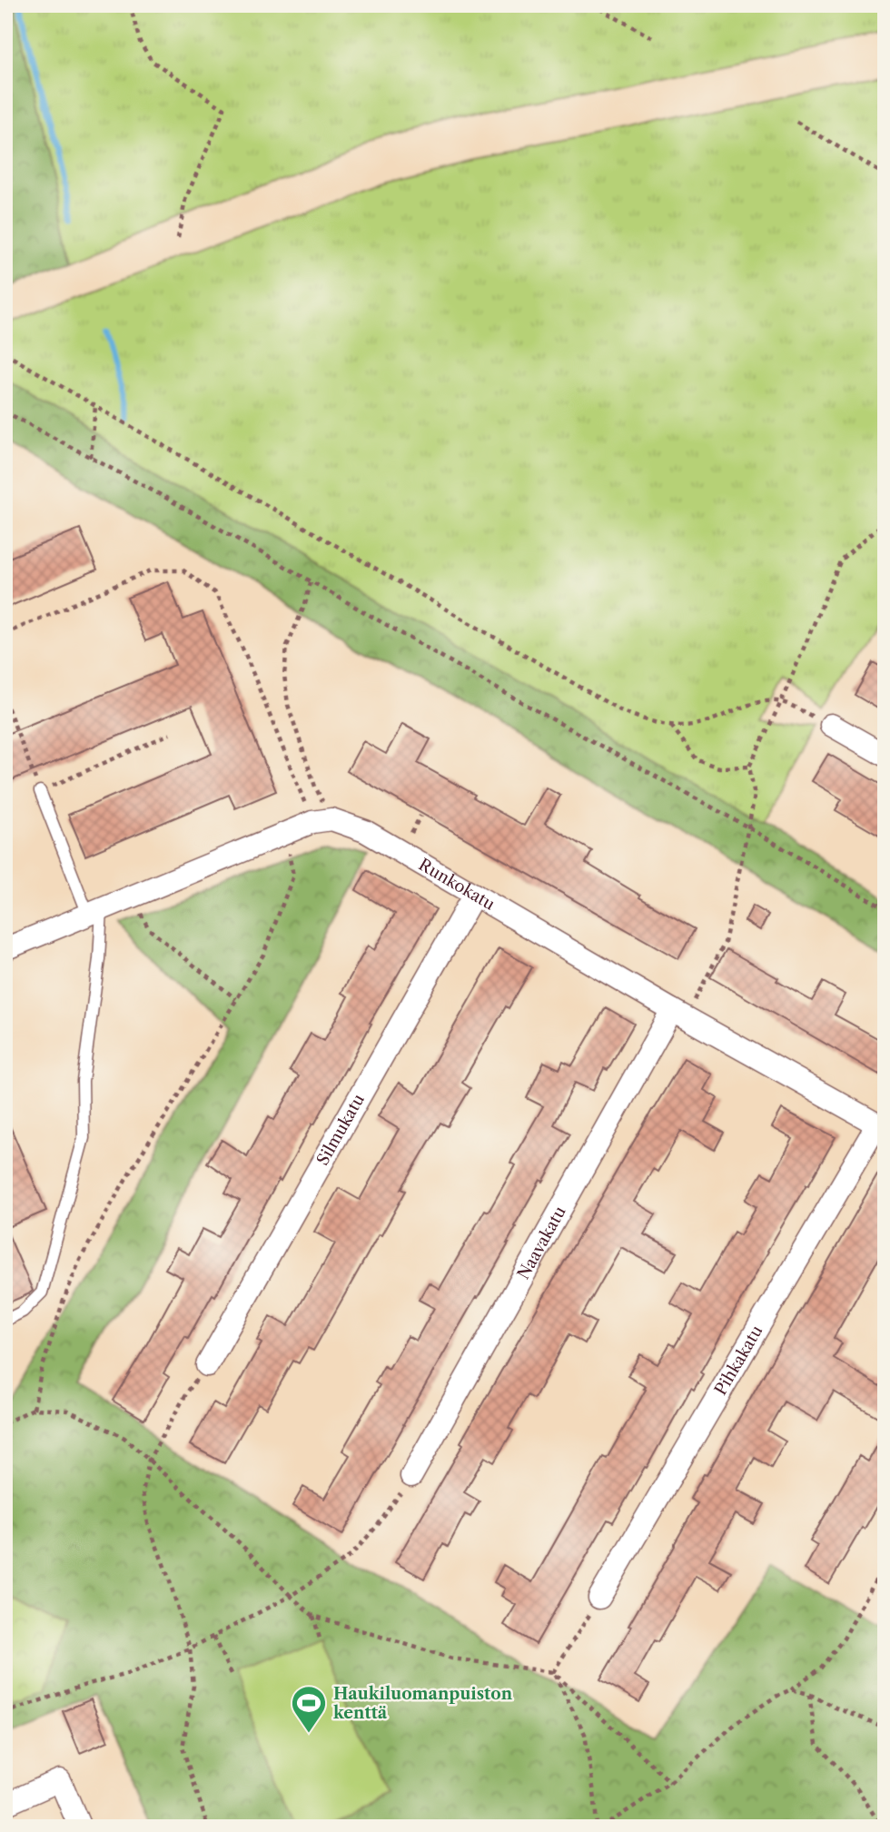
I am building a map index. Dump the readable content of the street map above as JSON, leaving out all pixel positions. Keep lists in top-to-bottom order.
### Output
{
  "streets": {
    "street": [
      "Runkokatu",
      "Silmukatu",
      "Naavakatu",
      "Pihkakatu"
    ]
  },
  "crossings": [
    ["Runkokatu", "Silmukatu"],
    ["Runkokatu", "Naavakatu"],
    ["Runkokatu", "Pihkakatu"]
  ],
  "places": {
    "sports": ["Haukiluomanpuiston kenttä"]
  }
}
